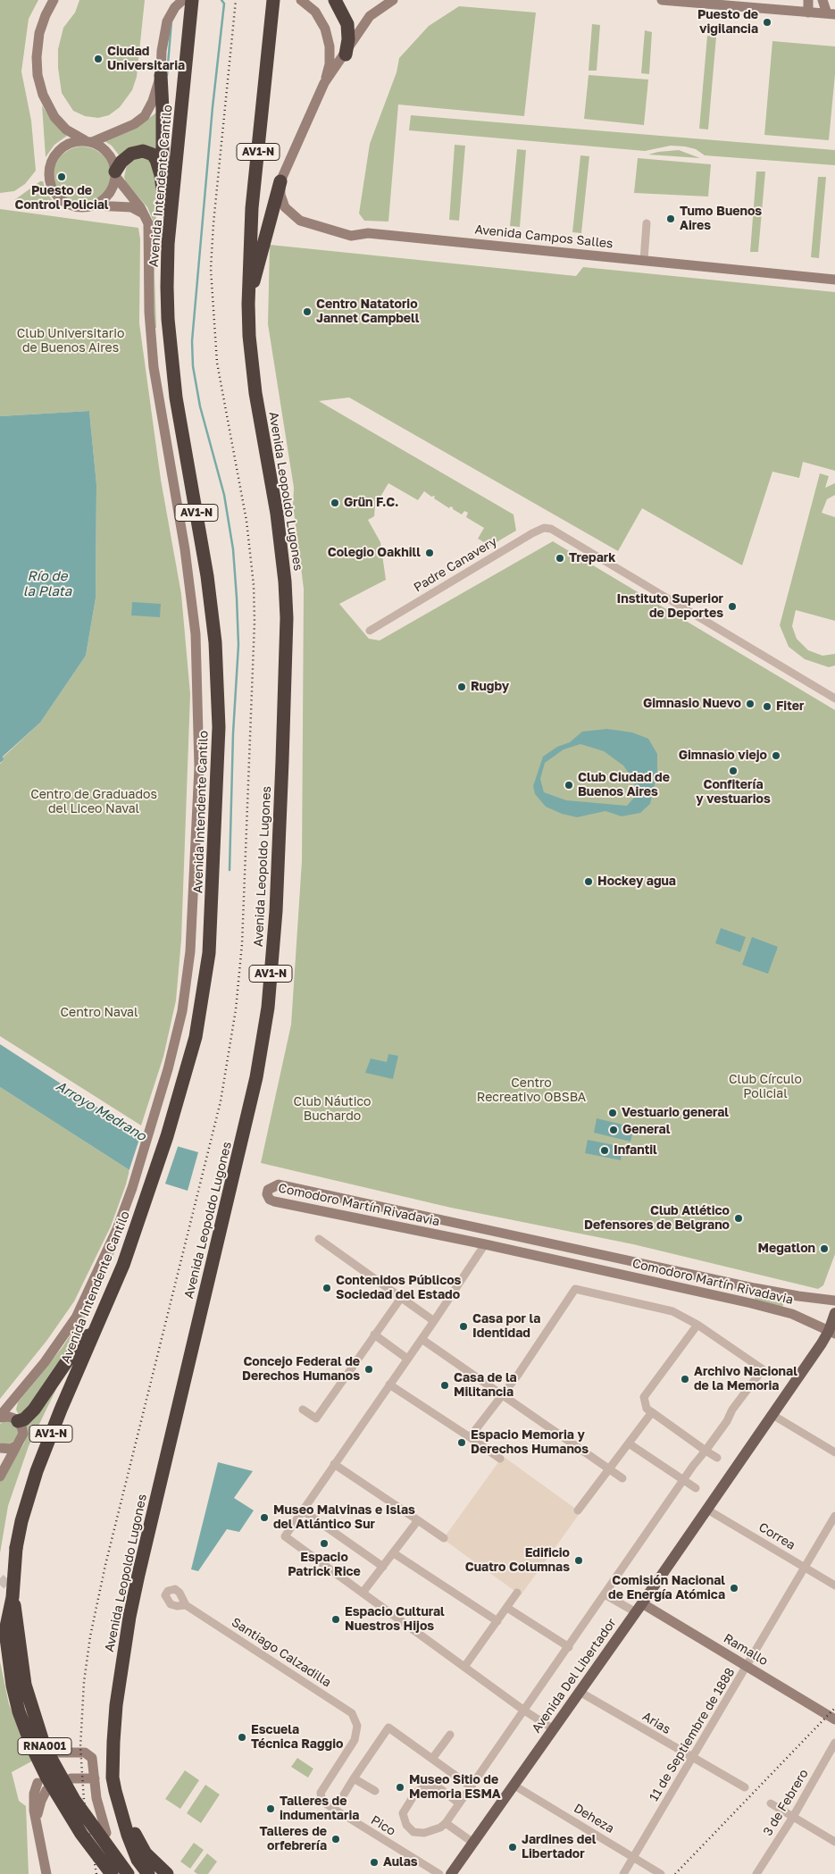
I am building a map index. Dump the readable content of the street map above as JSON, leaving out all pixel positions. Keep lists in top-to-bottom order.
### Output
{
  "streets": {
    "highway": [
      "AV1-N",
      "Avenida Intendente Cantilo",
      "Avenida Leopoldo Lugones",
      "RNA001"
    ],
    "main road": ["Avenida Del Libertador"],
    "street": [
      "Avenida Campos Salles",
      "Padre Canavery",
      "Comodoro Martín Rivadavia",
      "Correa",
      "Ramallo",
      "Santiago Calzadilla",
      "Arias",
      "11 de Septiembre de 1888",
      "3 de Febrero",
      "Deheza",
      "Pico"
    ]
  },
  "crossings": [
    ["Avenida Intendente Cantilo", "RNA001"],
    ["Comodoro Martín Rivadavia", "Avenida Del Libertador"],
    ["Correa", "Avenida Del Libertador"],
    ["Correa", "11 de Septiembre de 1888"],
    ["Ramallo", "Avenida Del Libertador"],
    ["Ramallo", "11 de Septiembre de 1888"],
    ["Santiago Calzadilla", "Pico"],
    ["Avenida Del Libertador", "Arias"],
    ["Avenida Del Libertador", "Deheza"],
    ["Arias", "11 de Septiembre de 1888"],
    ["11 de Septiembre de 1888", "Deheza"]
  ],
  "water": ["Río de la Plata", "Arroyo Medrano"],
  "parks": [
    "Club Universitario de Buenos Aires",
    "Centro de Graduados del Liceo Naval",
    "Centro Naval",
    "Club Círculo Policial",
    "Centro Recreativo OBSBA",
    "Club Náutico Buchardo"
  ],
  "places": [
    "Puesto de vigilancia",
    "Ciudad Universitaria",
    "Puesto de Control Policial",
    "Tumo Buenos Aires",
    "Centro Natatorio Jannet Campbell",
    "Grün F.C.",
    "Colegio Oakhill",
    "Trepark",
    "Instituto Superior de Deportes",
    "Rugby",
    "Gimnasio Nuevo",
    "Fiter",
    "Gimnasio viejo",
    "Confitería y vestuarios",
    "Club Ciudad de Buenos Aires",
    "Hockey agua",
    "Vestuario general",
    "General",
    "Infantil",
    "Club Atlético Defensores de Belgrano",
    "Megatlon",
    "Contenidos Públicos Sociedad del Estado",
    "Casa por la Identidad",
    "Concejo Federal de Derechos Humanos",
    "Archivo Nacional de la Memoria",
    "Casa de la Militancia",
    "Espacio Memoria y Derechos Humanos",
    "Museo Malvinas e Islas del Atlántico Sur",
    "Espacio Patrick Rice",
    "Edificio Cuatro Columnas",
    "Comisión Nacional de Energía Atómica",
    "Espacio Cultural Nuestros Hijos",
    "Escuela Técnica Raggio",
    "Museo Sitio de Memoria ESMA",
    "Talleres de indumentaria",
    "Talleres de orfebrería",
    "Jardines del Libertador",
    "Aulas"
  ]
}
